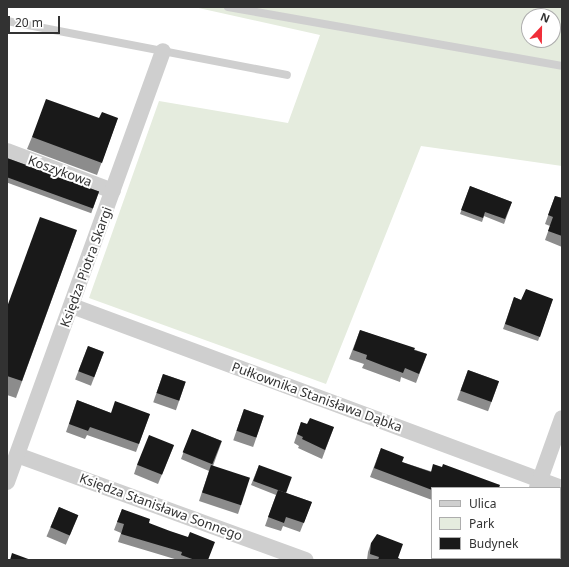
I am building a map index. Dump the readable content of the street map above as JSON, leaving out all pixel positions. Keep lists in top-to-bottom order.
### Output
{
  "streets": {
    "street": [
      "Koszykowa",
      "Księdza Piotra Skargi",
      "Pułkownika Stanisława Dąbka",
      "Księdza Stanisława Sonnego"
    ]
  },
  "crossings": [
    ["Koszykowa", "Księdza Piotra Skargi"],
    ["Księdza Piotra Skargi", "Pułkownika Stanisława Dąbka"],
    ["Księdza Piotra Skargi", "Księdza Stanisława Sonnego"]
  ],
  "legend": ["Ulica", "Park", "Budynek"],
  "scale_bar": "20 m",
  "north": "top"
}
